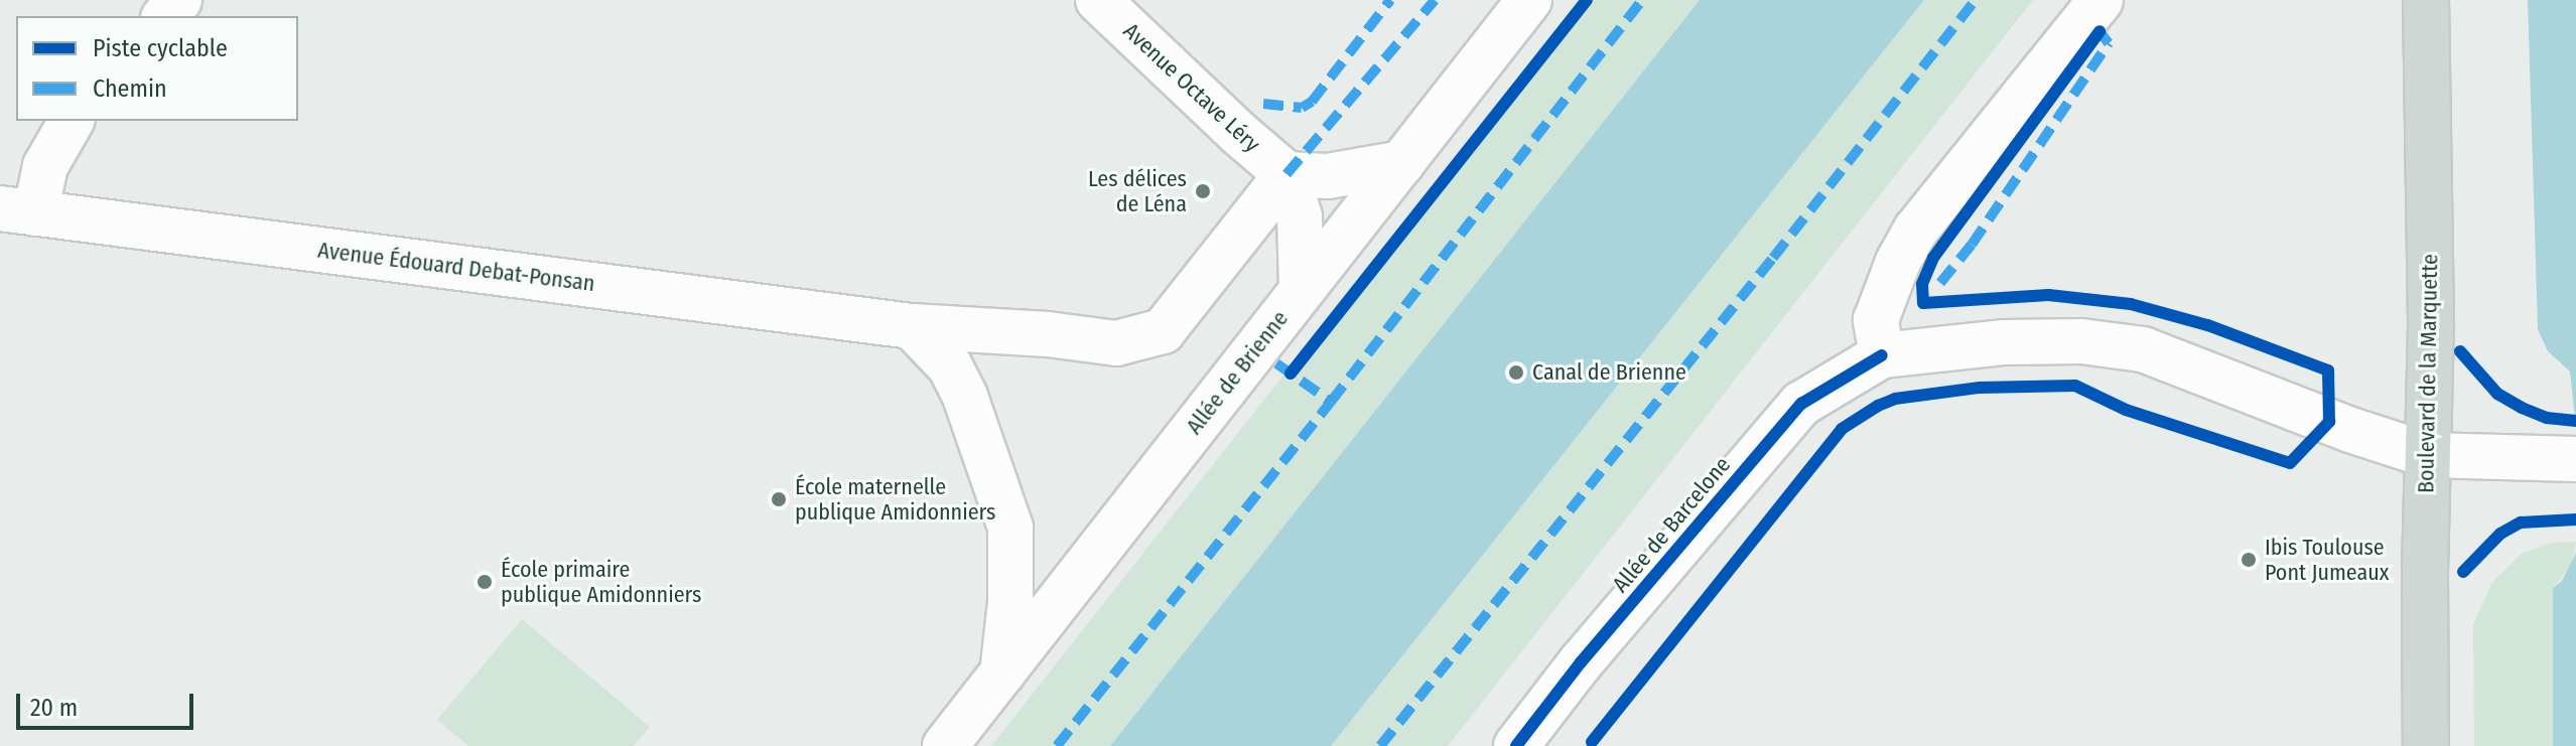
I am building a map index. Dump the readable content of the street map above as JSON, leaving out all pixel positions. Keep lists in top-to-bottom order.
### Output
{
  "streets": {
    "main road": ["Boulevard de la Marquette"],
    "street": [
      "Avenue Octave Léry",
      "Avenue Édouard Debat-Ponsan",
      "Allée de Brienne",
      "Allée de Barcelone"
    ]
  },
  "crossings": [
    ["Avenue Octave Léry", "Avenue Édouard Debat-Ponsan"]
  ],
  "places": [
    "Les délices de Léna",
    "Canal de Brienne",
    "École maternelle publique Amidonniers",
    "Ibis Toulouse Pont Jumeaux",
    "École primaire publique Amidonniers"
  ],
  "legend": ["Piste cyclable", "Chemin"],
  "scale_bar": "20 m"
}
